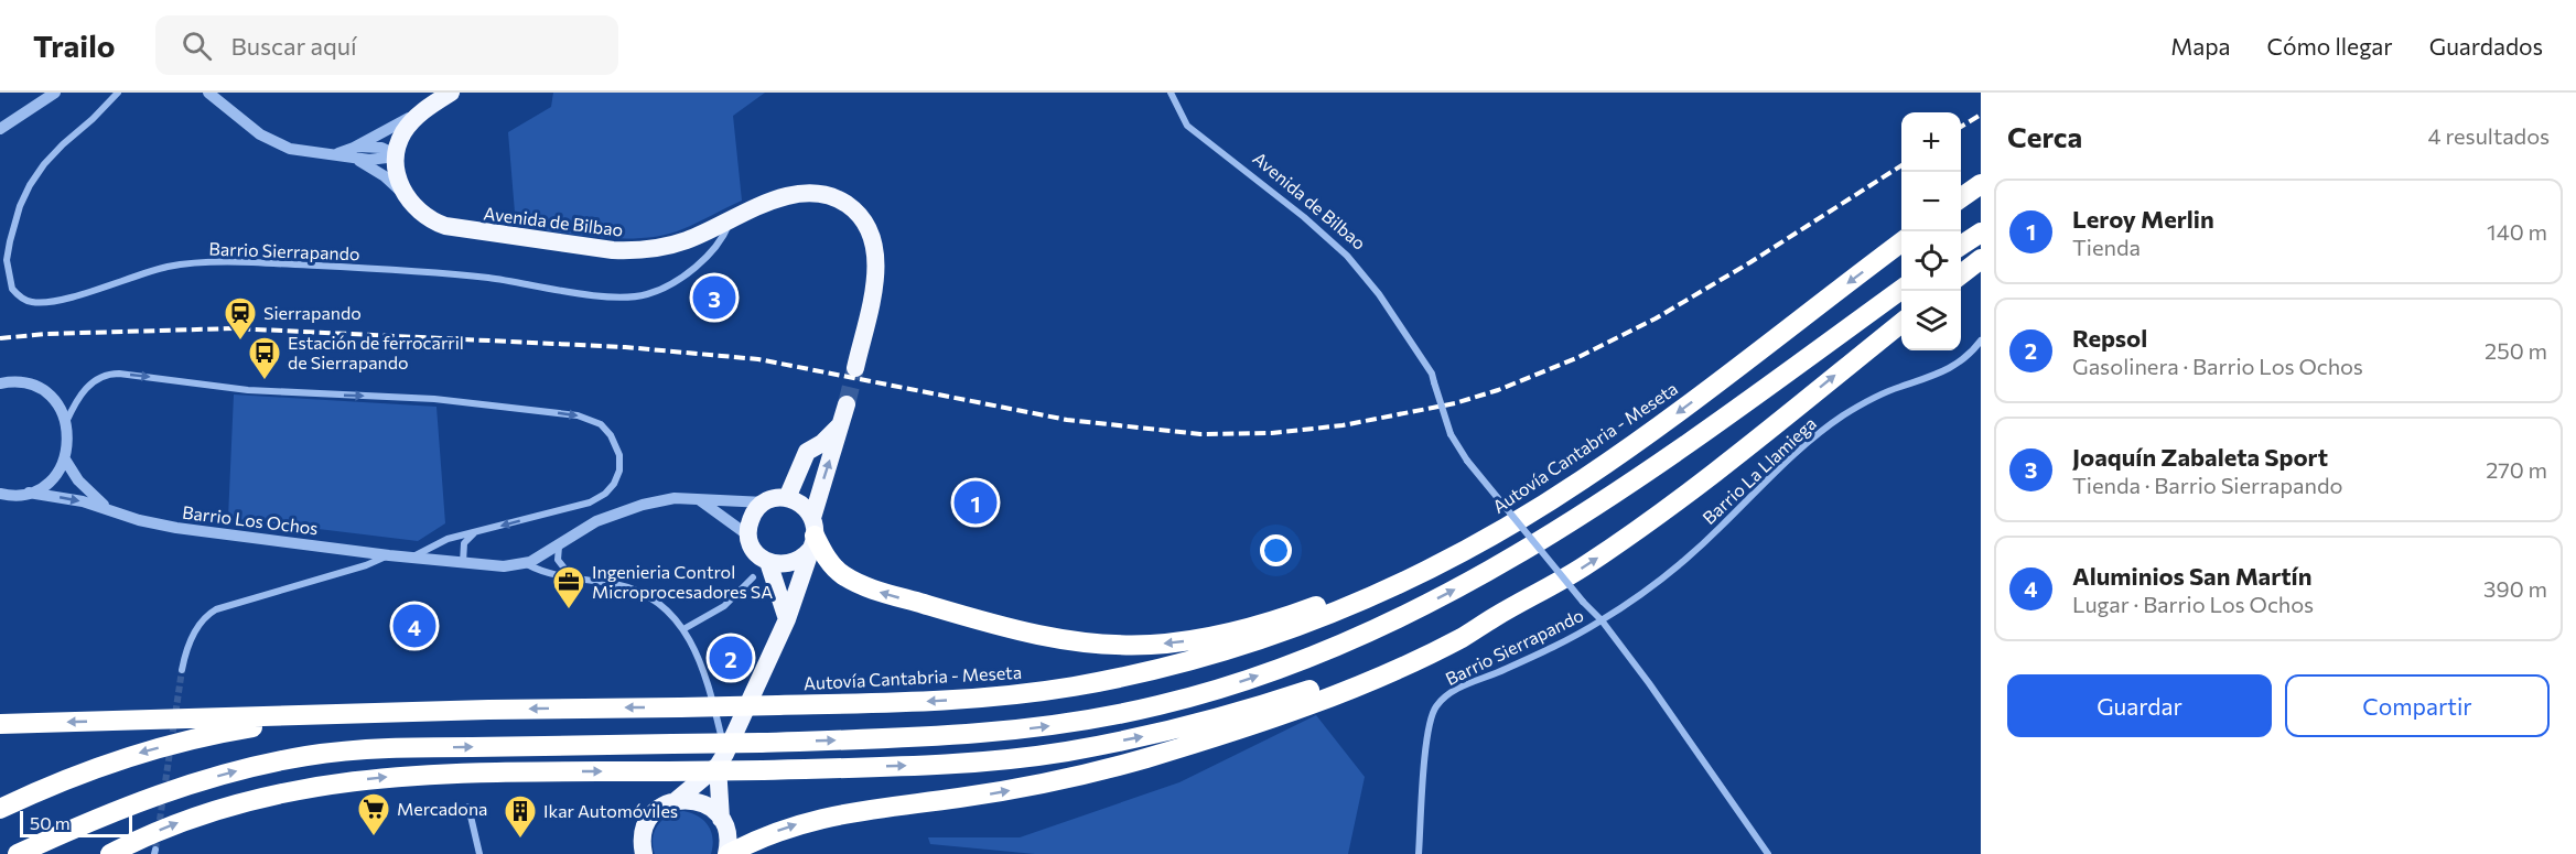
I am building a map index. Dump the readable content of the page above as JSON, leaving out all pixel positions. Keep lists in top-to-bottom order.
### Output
{
  "streets": {
    "highway": ["Avenida de Bilbao", "Autovía Cantabria - Meseta"],
    "street": ["Barrio Sierrapando", "Barrio La Llamiega", "Barrio Los Ochos"]
  },
  "crossings": [
    ["Avenida de Bilbao", "Barrio Sierrapando"],
    ["Barrio Sierrapando", "Barrio La Llamiega"]
  ],
  "places": {
    "station": ["Sierrapando"],
    "bus stop": ["Estación de ferrocarril de Sierrapando"],
    "office": ["Ingenieria Control Microprocesadores SA"],
    "supermarket": ["Mercadona"],
    "building": ["Ikar Automóviles"]
  },
  "scale_bar": "50 m",
  "page": {
    "header": "Trailo",
    "search": "Buscar aquí",
    "nav": ["Mapa", "Cómo llegar", "Guardados"],
    "heading": ["Cerca", "4 resultados"],
    "map_buttons": ["+", "−"],
    "list": [
      {
        "mark": "1",
        "name": "Leroy Merlin",
        "note": "Tienda",
        "value": "140 m"
      },
      {
        "mark": "2",
        "name": "Repsol",
        "note": "Gasolinera · Barrio Los Ochos",
        "value": "250 m"
      },
      {
        "mark": "3",
        "name": "Joaquín Zabaleta Sport",
        "note": "Tienda · Barrio Sierrapando",
        "value": "270 m"
      },
      {
        "mark": "4",
        "name": "Aluminios San Martín",
        "note": "Lugar · Barrio Los Ochos",
        "value": "390 m"
      }
    ],
    "pins": [
      "3",
      "1",
      "4",
      "2"
    ],
    "buttons": ["Guardar", "Compartir"],
    "scale": "50 m"
  }
}
